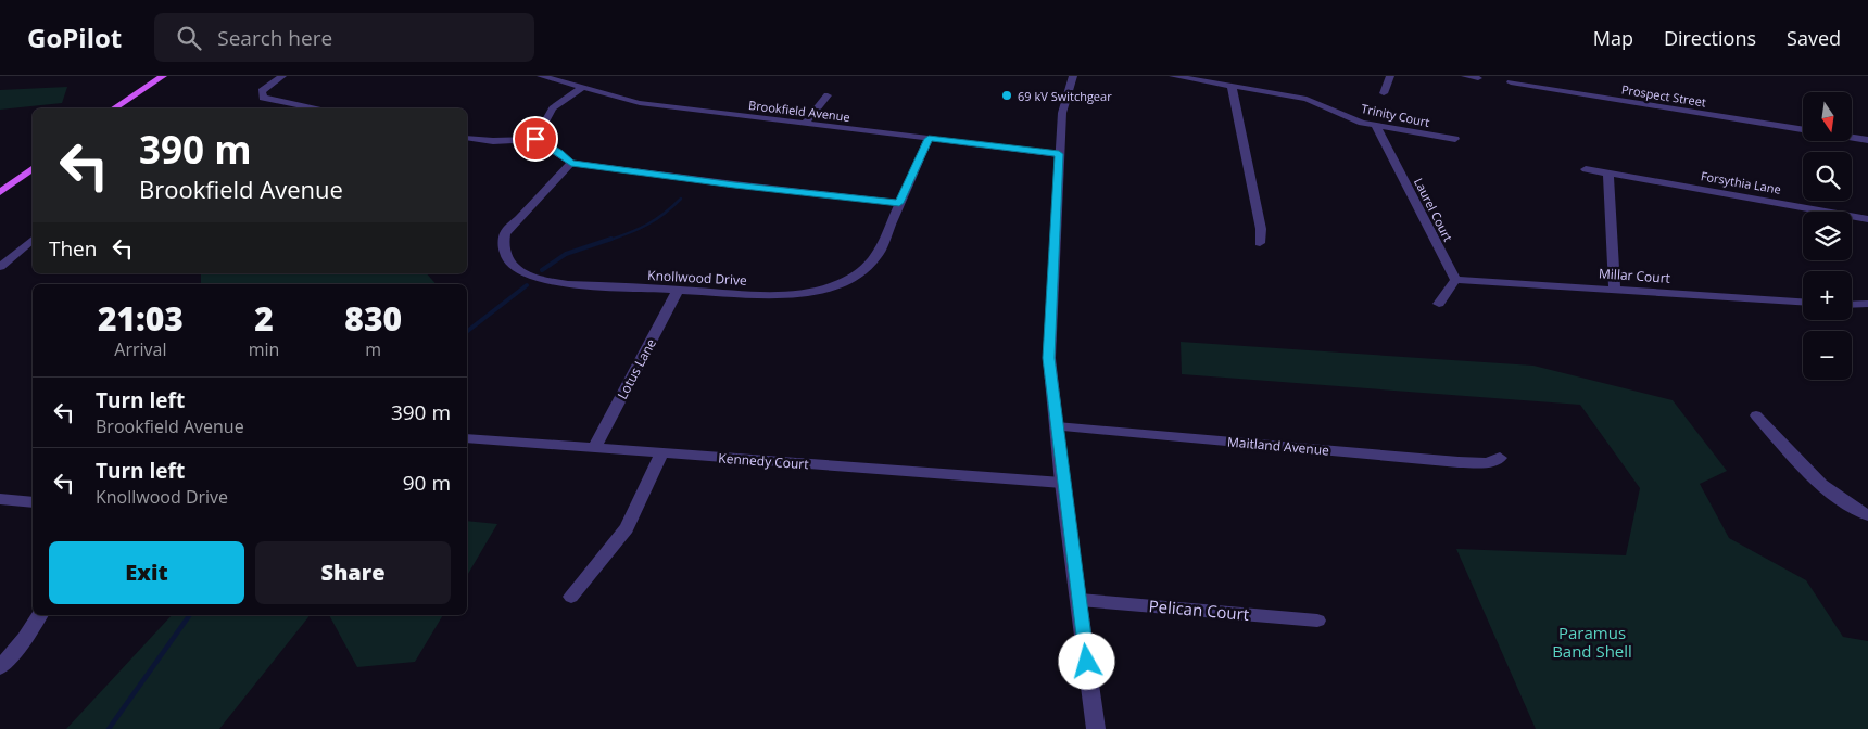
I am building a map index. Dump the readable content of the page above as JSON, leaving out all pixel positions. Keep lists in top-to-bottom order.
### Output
{
  "streets": {
    "street": [
      "Prospect Street",
      "Brookfield Avenue",
      "Trinity Court",
      "Forsythia Lane",
      "Laurel Court",
      "Millar Court",
      "Knollwood Drive",
      "Lotus Lane",
      "Maitland Avenue",
      "Kennedy Court",
      "Pelican Court"
    ]
  },
  "crossings": [
    ["Brookfield Avenue", "Knollwood Drive"],
    ["Trinity Court", "Laurel Court"],
    ["Laurel Court", "Millar Court"],
    ["Knollwood Drive", "Lotus Lane"],
    ["Lotus Lane", "Kennedy Court"]
  ],
  "parks": ["Paramus Band Shell"],
  "places": ["69 kV Switchgear"],
  "north": "bottom",
  "page": {
    "header": "GoPilot",
    "search": "Search here",
    "nav": ["Map", "Directions", "Saved"],
    "map_buttons": ["+", "−"],
    "turn": ["390 m", "Brookfield Avenue"],
    "then": "Then",
    "eta": [
      "21:03",
      "Arrival",
      "2",
      "min",
      "830",
      "m"
    ],
    "list": [
      {
        "name": "Turn left",
        "note": "Brookfield Avenue",
        "value": "390 m"
      },
      {
        "name": "Turn left",
        "note": "Knollwood Drive",
        "value": "90 m"
      }
    ],
    "buttons": ["Exit", "Share"]
  }
}
